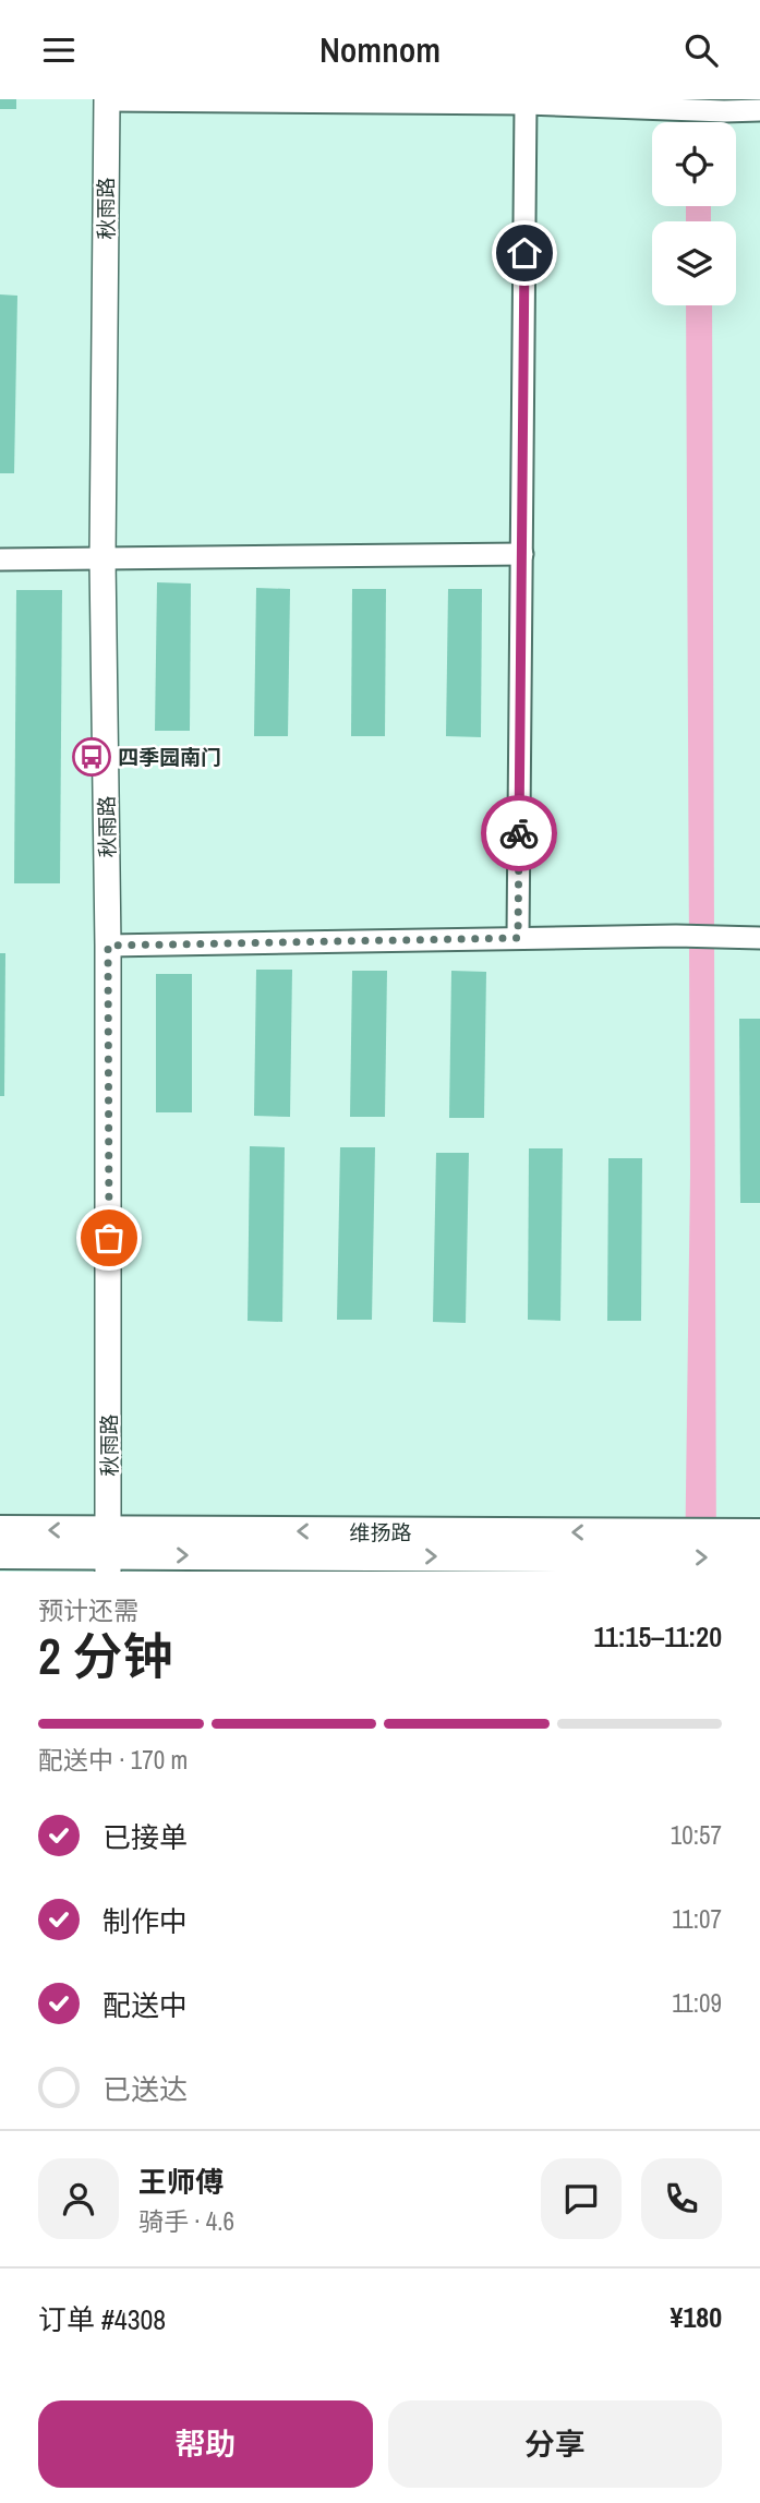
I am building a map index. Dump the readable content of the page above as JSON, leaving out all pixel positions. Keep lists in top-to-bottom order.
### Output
{
  "streets": {
    "main road": ["维扬路"],
    "street": ["秋雨路"]
  },
  "crossings": [
    ["秋雨路", "维扬路"]
  ],
  "places": {
    "bus stop": ["四季园南门"]
  },
  "page": {
    "header": "Nomnom",
    "heading": ["2 分钟", "预计还需", "11:15–11:20"],
    "panel": [
      "王师傅",
      "骑手 · 4.6",
      "订单 #4308",
      "¥180"
    ],
    "bar": "配送中 · 170 m",
    "list": [
      ["已接单", "10:57"],
      ["制作中", "11:07"],
      ["配送中", "11:09"],
      "已送达"
    ],
    "buttons": ["帮助", "分享"]
  }
}
